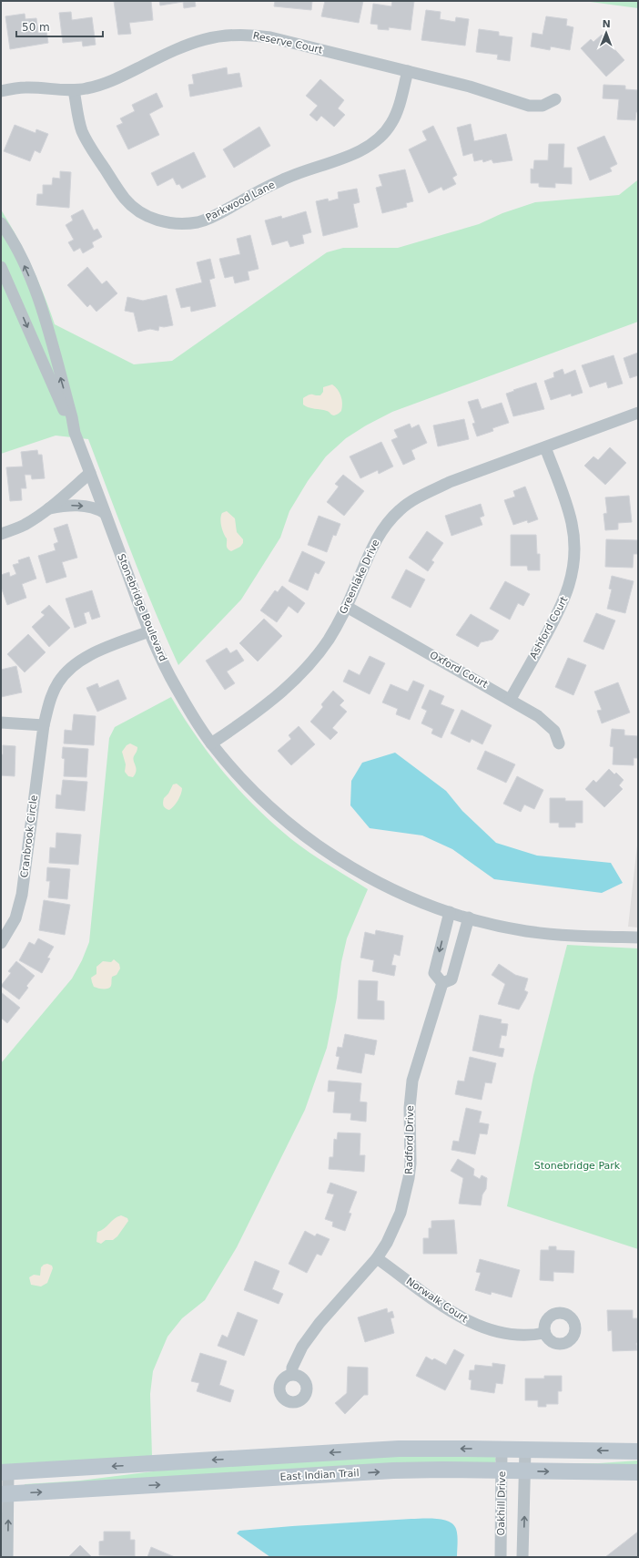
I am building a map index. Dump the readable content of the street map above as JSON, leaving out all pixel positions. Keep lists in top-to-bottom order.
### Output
{
  "streets": {
    "main road": ["East Indian Trail"],
    "street": [
      "Reserve Court",
      "Parkwood Lane",
      "Greenlake Drive",
      "Stonebridge Boulevard",
      "Ashford Court",
      "Oxford Court",
      "Cranbrook Circle",
      "Radford Drive",
      "Norwalk Court",
      "Oakhill Drive"
    ]
  },
  "crossings": [
    ["Reserve Court", "Parkwood Lane"],
    ["Greenlake Drive", "Stonebridge Boulevard"],
    ["Greenlake Drive", "Ashford Court"],
    ["Greenlake Drive", "Oxford Court"],
    ["Stonebridge Boulevard", "Cranbrook Circle"],
    ["Stonebridge Boulevard", "Radford Drive"],
    ["Ashford Court", "Oxford Court"],
    ["Radford Drive", "Norwalk Court"],
    ["East Indian Trail", "Oakhill Drive"]
  ],
  "parks": ["Stonebridge Park"],
  "scale_bar": "50 m",
  "north": "top"
}
